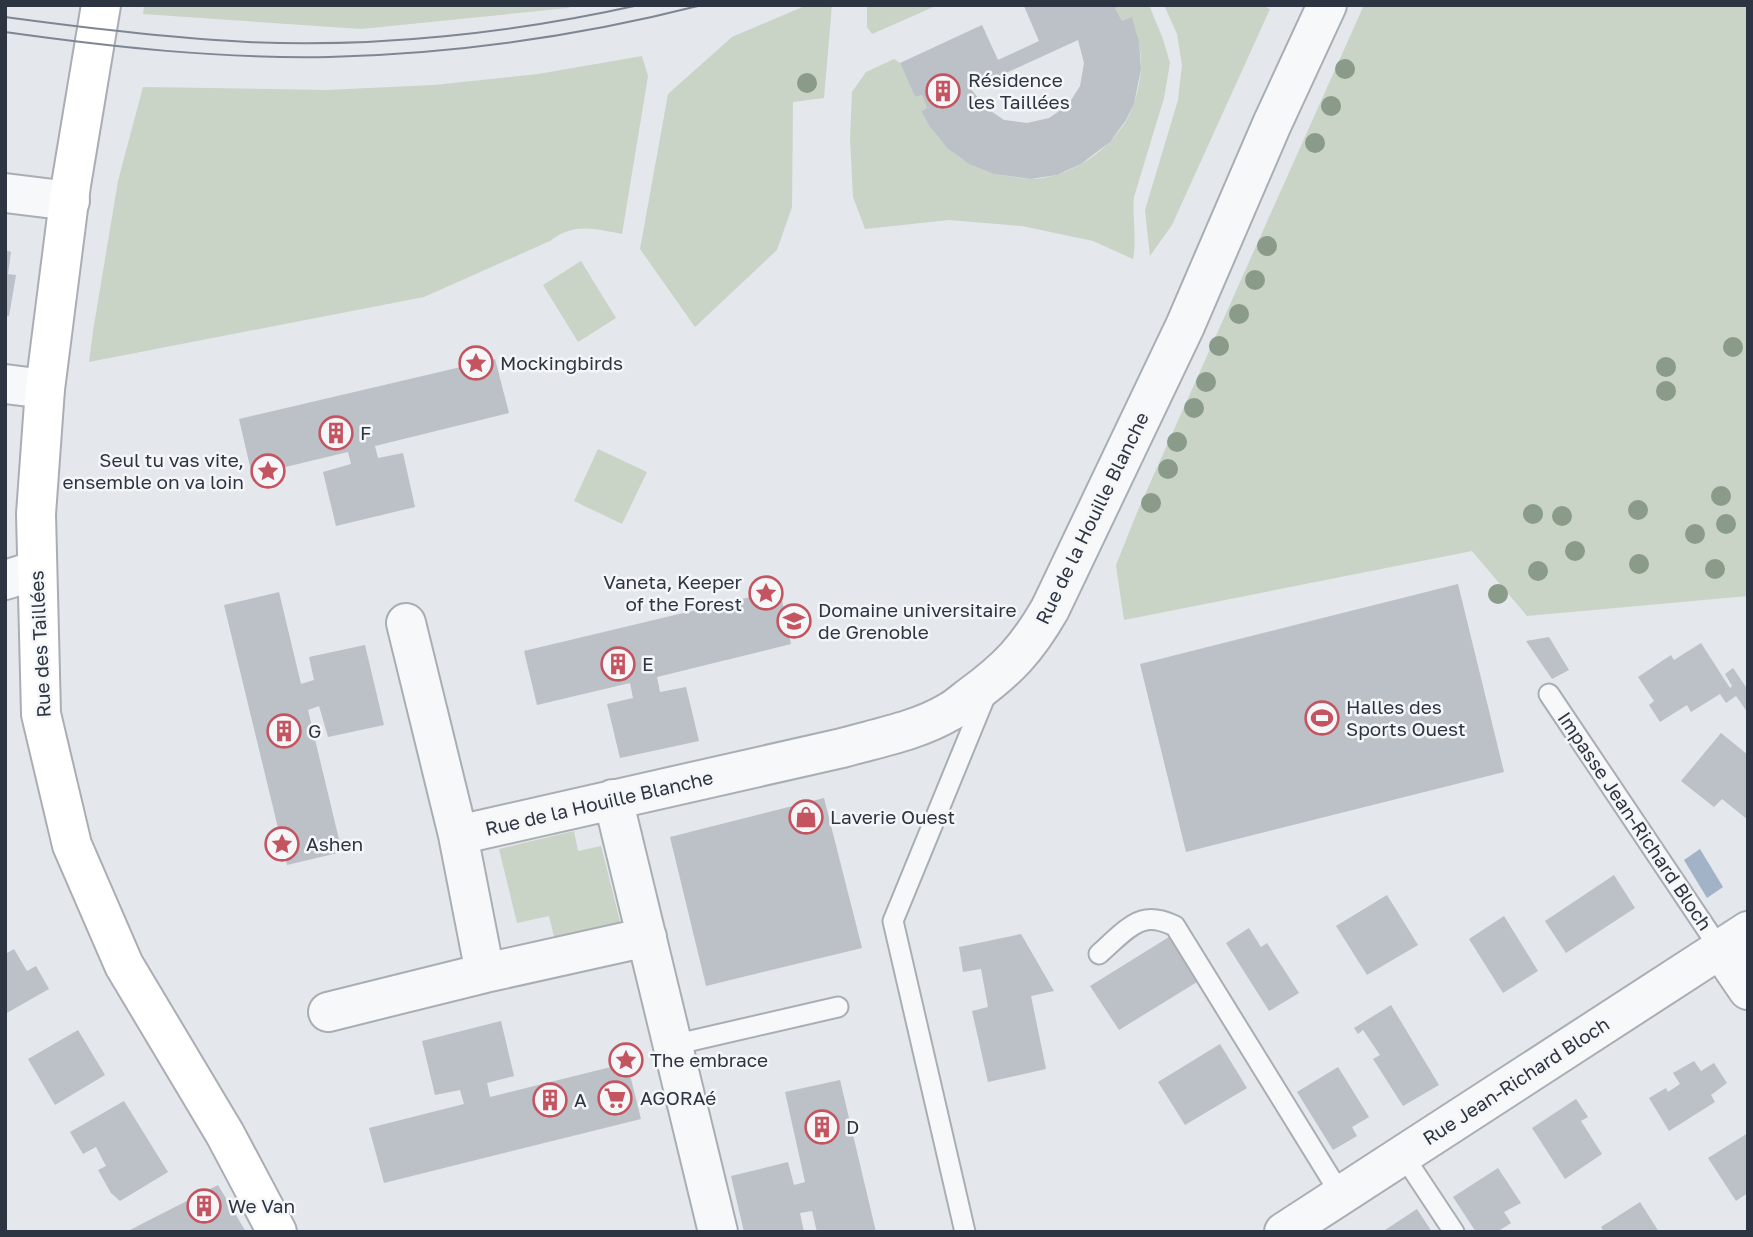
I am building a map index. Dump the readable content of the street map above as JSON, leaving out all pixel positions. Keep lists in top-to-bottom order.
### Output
{
  "streets": {
    "street": ["Rue de la Houille Blanche", "Rue des Taillées", "Rue Jean-Richard Bloch"],
    "lane": ["Impasse Jean-Richard Bloch"]
  },
  "crossings": [
    ["Impasse Jean-Richard Bloch", "Rue Jean-Richard Bloch"]
  ],
  "places": {
    "building": [
      "Résidence les Taillées",
      "F",
      "E",
      "G",
      "A",
      "D",
      "We Van"
    ],
    "place": [
      "Mockingbirds",
      "Seul tu vas vite, ensemble on va loin",
      "Vaneta, Keeper of the Forest",
      "Ashen",
      "The embrace"
    ],
    "school or university": ["Domaine universitaire de Grenoble"],
    "sports": ["Halles des Sports Ouest"],
    "shop": ["Laverie Ouest"],
    "supermarket": ["AGORAé"]
  }
}
